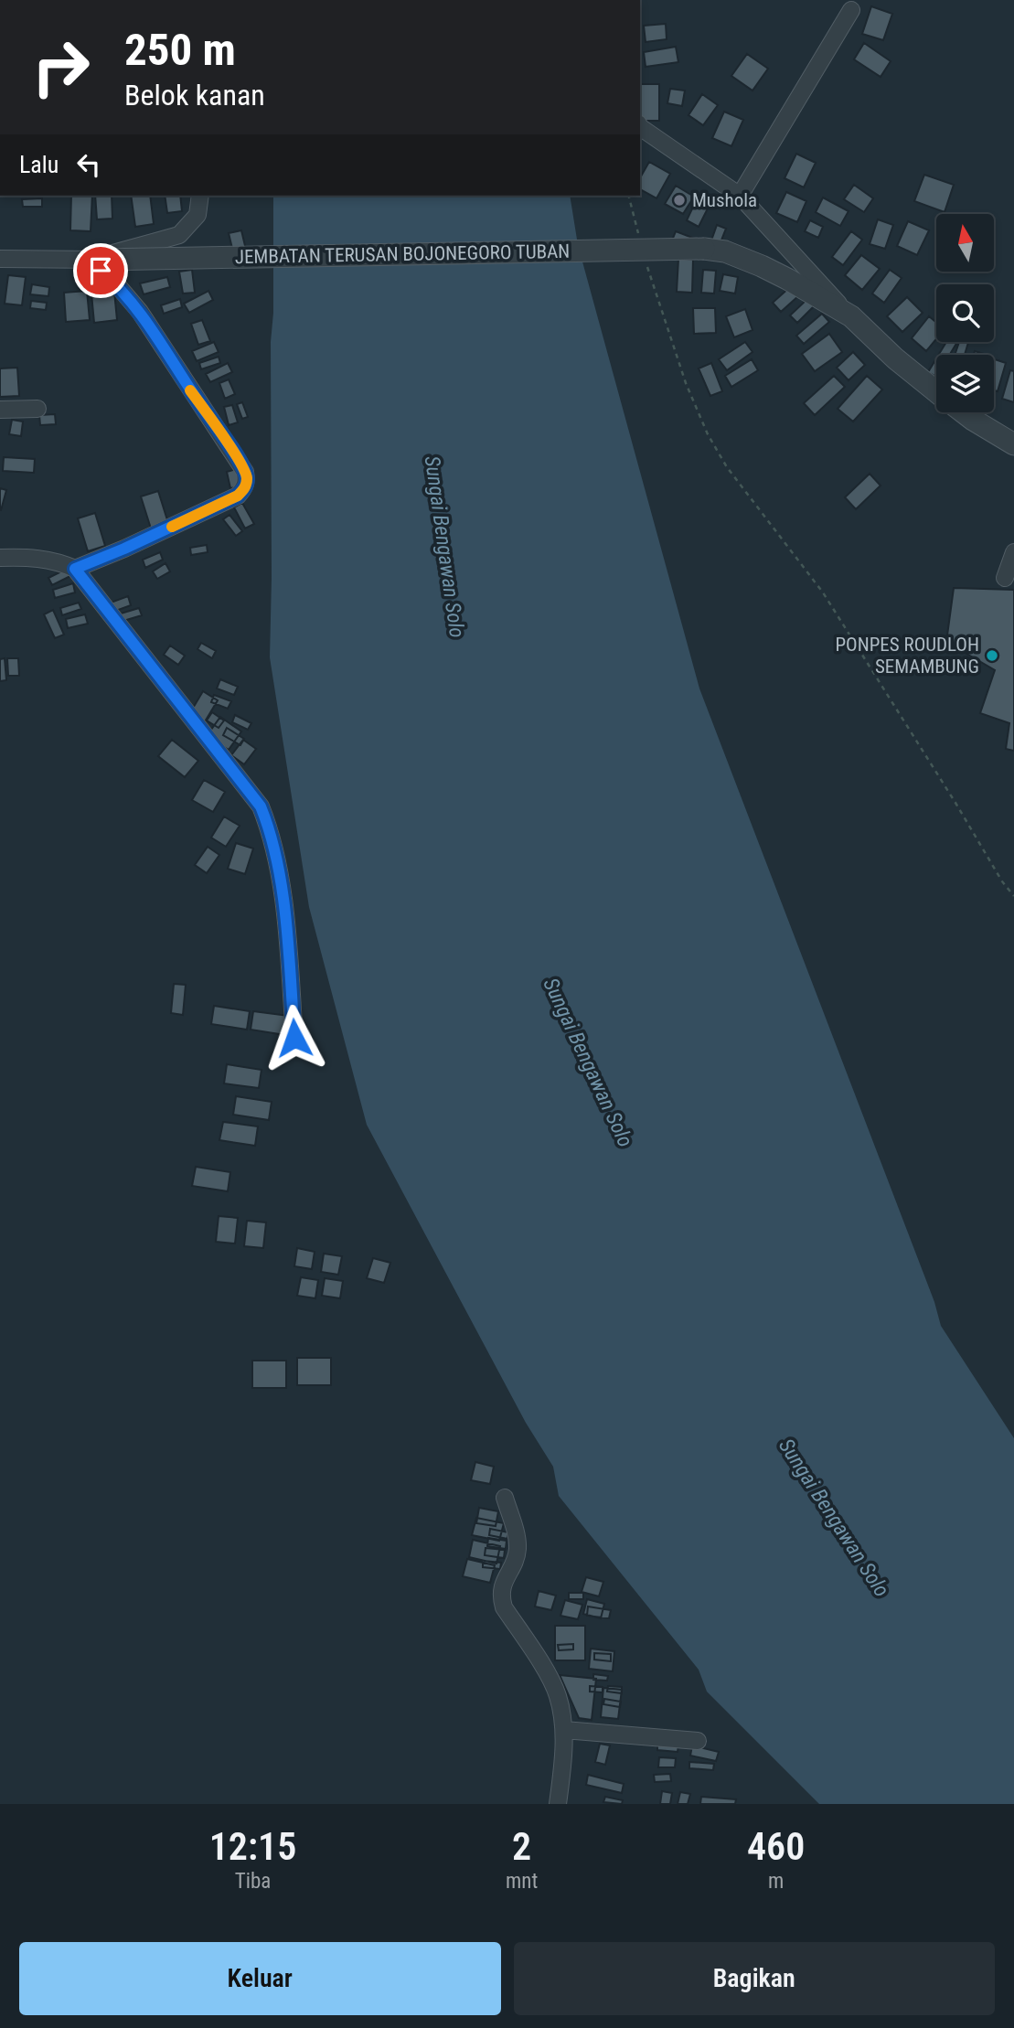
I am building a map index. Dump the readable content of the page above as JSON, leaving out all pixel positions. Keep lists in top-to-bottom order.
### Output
{
  "streets": {
    "street": ["JEMBATAN TERUSAN BOJONEGORO TUBAN"]
  },
  "water": ["Sungai Bengawan Solo"],
  "places": ["Mushola", "PONPES ROUDLOH SEMAMBUNG"],
  "north": "top",
  "page": {
    "turn": ["250 m", "Belok kanan"],
    "then": "Lalu",
    "eta": [
      "12:15",
      "Tiba",
      "2",
      "mnt",
      "460",
      "m"
    ],
    "buttons": ["Keluar", "Bagikan"]
  }
}
